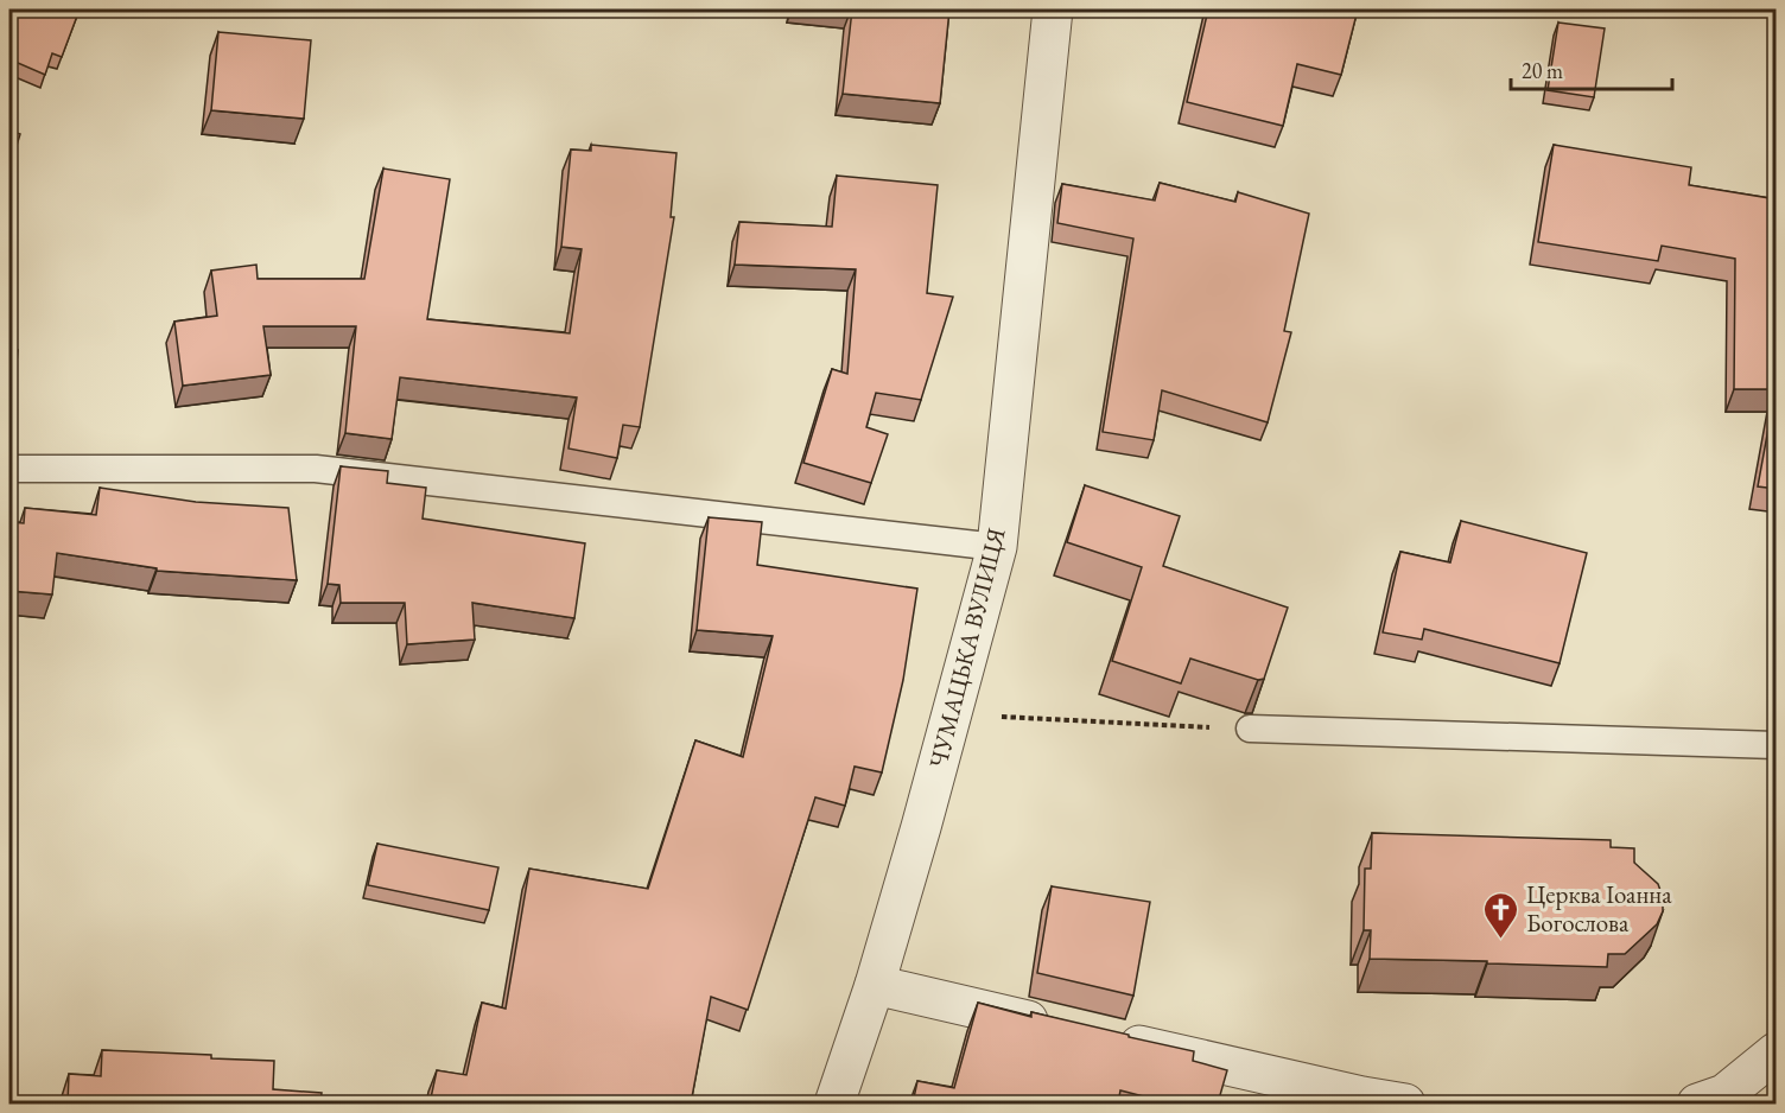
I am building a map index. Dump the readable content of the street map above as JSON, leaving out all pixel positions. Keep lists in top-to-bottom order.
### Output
{
  "streets": {
    "street": ["ЧУМАЦЬКА ВУЛИЦЯ"]
  },
  "places": {
    "church": ["Церква Іоанна Богослова"]
  },
  "scale_bar": "20 m"
}
